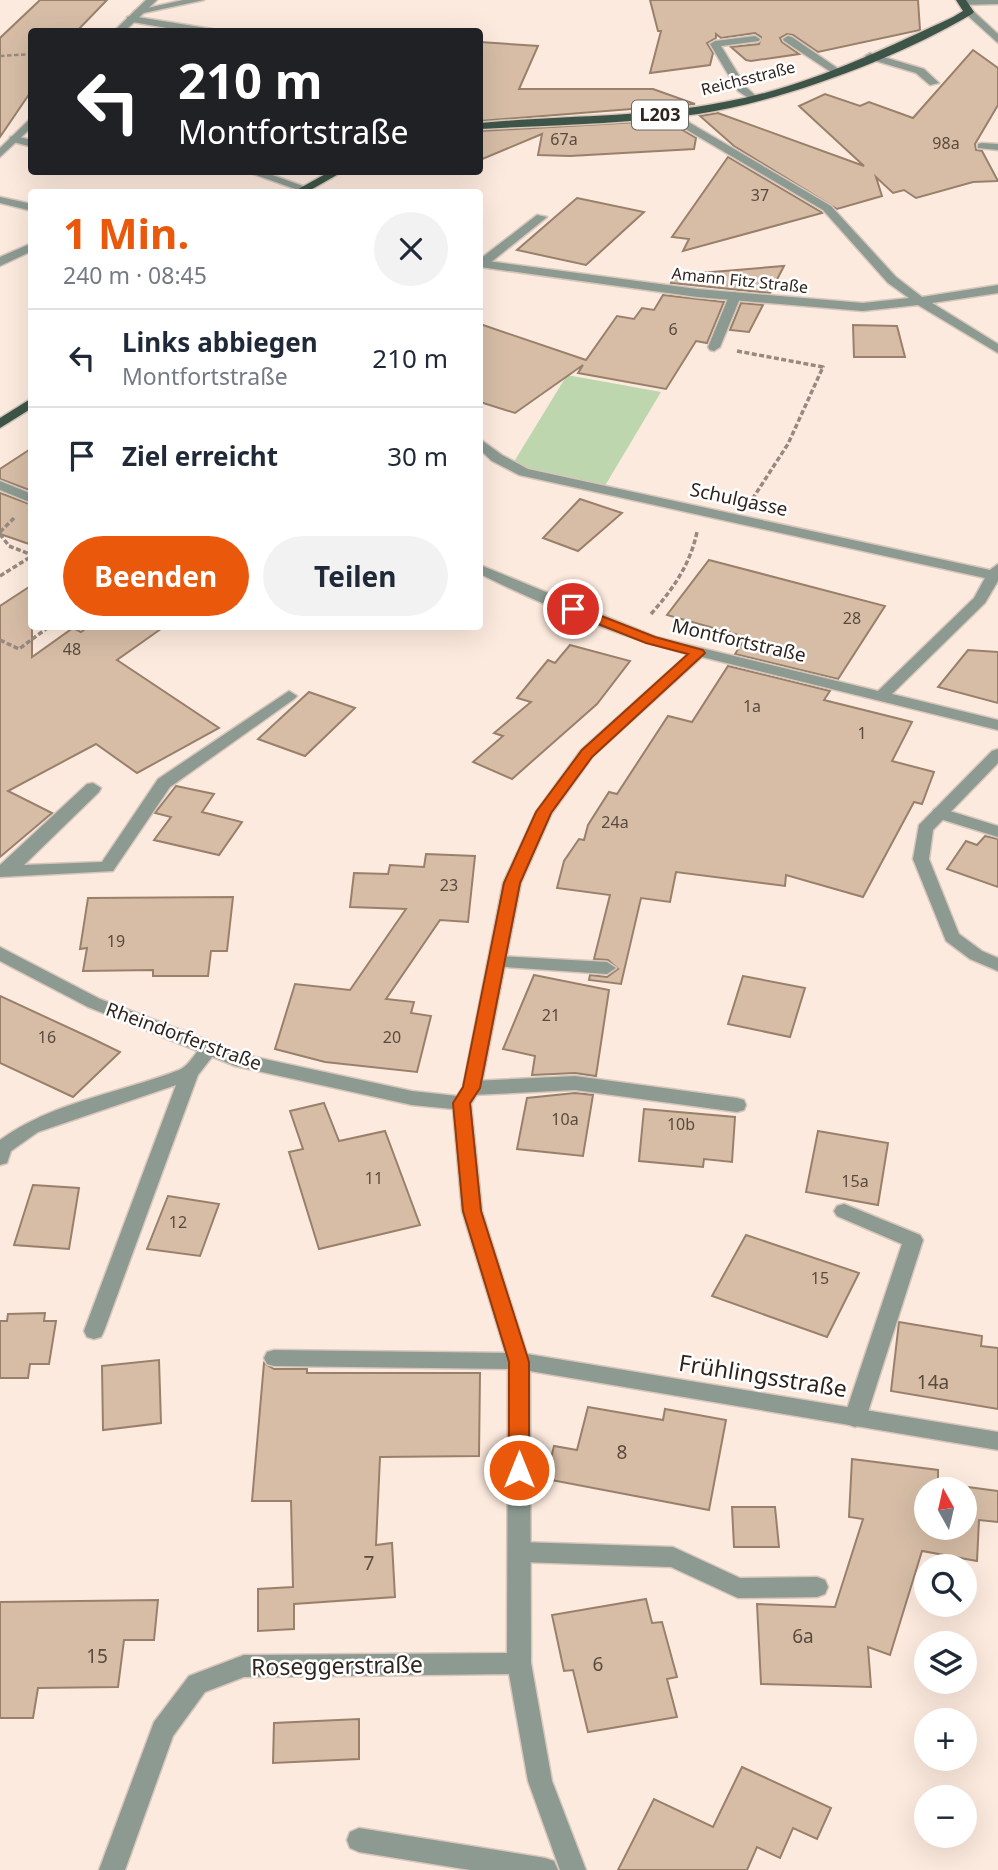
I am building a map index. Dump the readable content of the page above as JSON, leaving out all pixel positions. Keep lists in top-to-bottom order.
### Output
{
  "streets": {
    "main road": ["Reichsstraße", "L203"],
    "street": [
      "Amann Fitz Straße",
      "Schulgasse",
      "Montfortstraße",
      "Rheindorferstraße",
      "Frühlingsstraße",
      "Roseggerstraße"
    ]
  },
  "house_numbers": [
    "67a",
    "98a",
    "37",
    "6",
    "28",
    "48",
    "1a",
    "1",
    "24a",
    "23",
    "19",
    "21",
    "16",
    "20",
    "10a",
    "10b",
    "11",
    "15a",
    "12",
    "15",
    "14a",
    "8",
    "7",
    "6a",
    "15",
    "6"
  ],
  "north": "top",
  "page": {
    "turn": ["210 m", "Montfortstraße"],
    "heading": ["1 Min.", "240 m · 08:45"],
    "list": [
      {
        "name": "Links abbiegen",
        "note": "Montfortstraße",
        "value": "210 m"
      },
      {
        "name": "Ziel erreicht",
        "value": "30 m"
      }
    ],
    "buttons": ["Beenden", "Teilen"],
    "map_buttons": ["+", "−"]
  }
}
